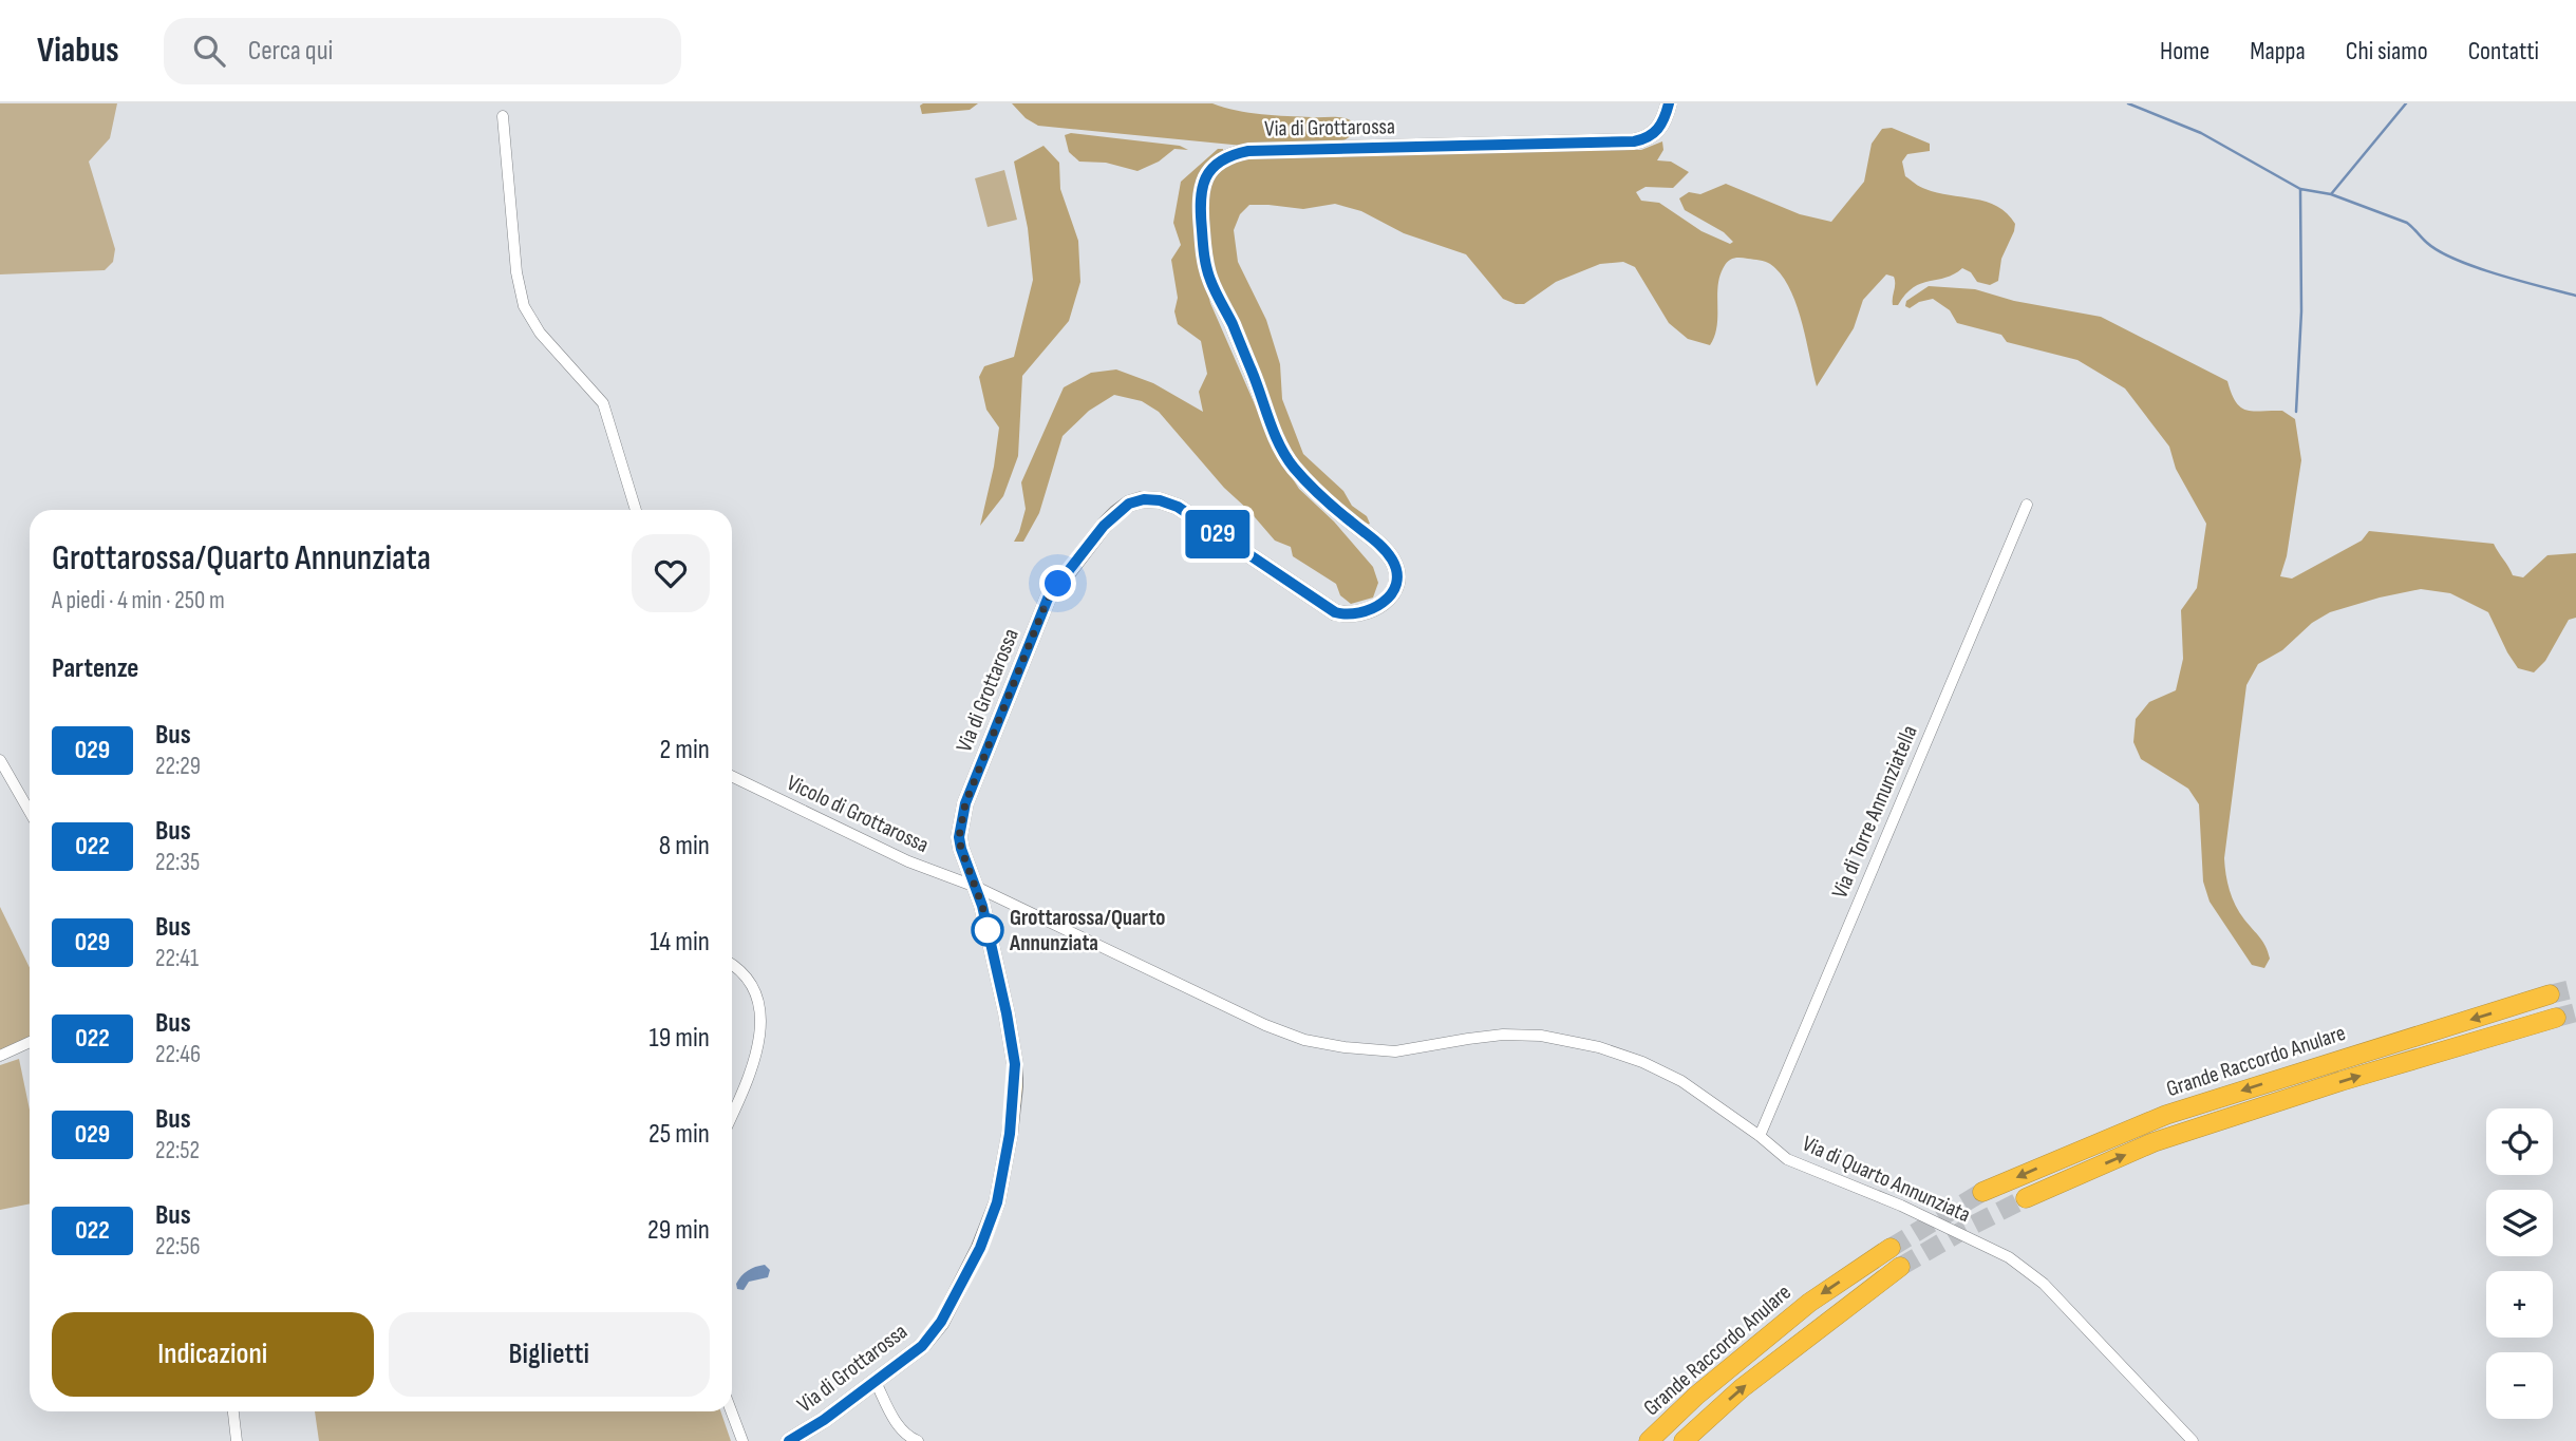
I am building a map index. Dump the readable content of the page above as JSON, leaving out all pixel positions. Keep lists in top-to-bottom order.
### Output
{
  "streets": {
    "highway": ["Grande Raccordo Anulare"],
    "street": [
      "Via di Grottarossa",
      "Via di Torre Annunziatella",
      "Vicolo di Grottarossa",
      "Via di Quarto Annunziata"
    ]
  },
  "crossings": [
    ["Via di Grottarossa", "Vicolo di Grottarossa"],
    ["Via di Grottarossa", "Via di Quarto Annunziata"],
    ["Via di Torre Annunziatella", "Via di Quarto Annunziata"],
    ["Vicolo di Grottarossa", "Via di Quarto Annunziata"]
  ],
  "places": ["Grottarossa/Quarto Annunziata"],
  "lines": ["bus line 029"],
  "page": {
    "header": "Viabus",
    "search": "Cerca qui",
    "nav": [
      "Home",
      "Mappa",
      "Chi siamo",
      "Contatti"
    ],
    "on_map": "029",
    "heading": [
      ["Grottarossa/Quarto Annunziata", "A piedi · 4 min · 250 m"],
      "Partenze"
    ],
    "list": [
      {
        "mark": "029",
        "name": "Bus",
        "note": "22:29",
        "value": "2 min"
      },
      {
        "mark": "022",
        "name": "Bus",
        "note": "22:35",
        "value": "8 min"
      },
      {
        "mark": "029",
        "name": "Bus",
        "note": "22:41",
        "value": "14 min"
      },
      {
        "mark": "022",
        "name": "Bus",
        "note": "22:46",
        "value": "19 min"
      },
      {
        "mark": "029",
        "name": "Bus",
        "note": "22:52",
        "value": "25 min"
      },
      {
        "mark": "022",
        "name": "Bus",
        "note": "22:56",
        "value": "29 min"
      }
    ],
    "map_buttons": ["+", "−"],
    "buttons": ["Indicazioni", "Biglietti"]
  }
}
